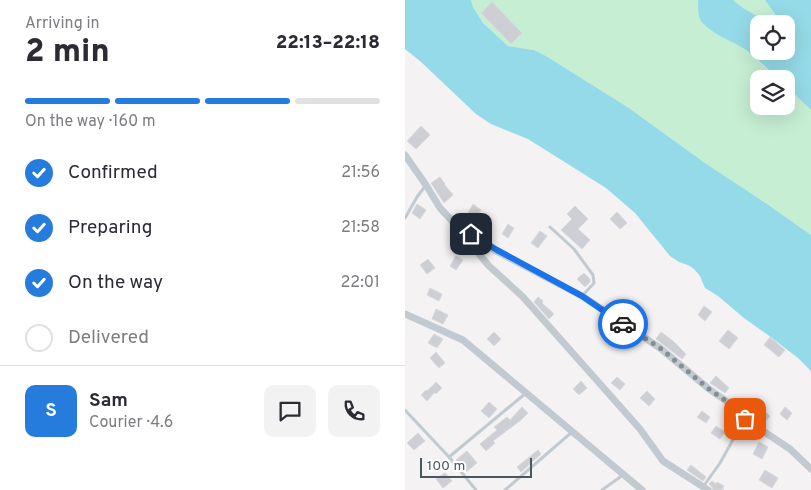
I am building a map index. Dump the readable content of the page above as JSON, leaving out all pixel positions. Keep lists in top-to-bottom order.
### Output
{
  "scale_bar": "100 m",
  "page": {
    "heading": ["2 min", "Arriving in", "22:13–22:18"],
    "panel": ["Sam", "Courier · 4.6"],
    "bar": "On the way · 160 m",
    "list": [
      ["Confirmed", "21:56"],
      ["Preparing", "21:58"],
      ["On the way", "22:01"],
      "Delivered"
    ],
    "round": "S",
    "scale": "100 m"
  }
}
